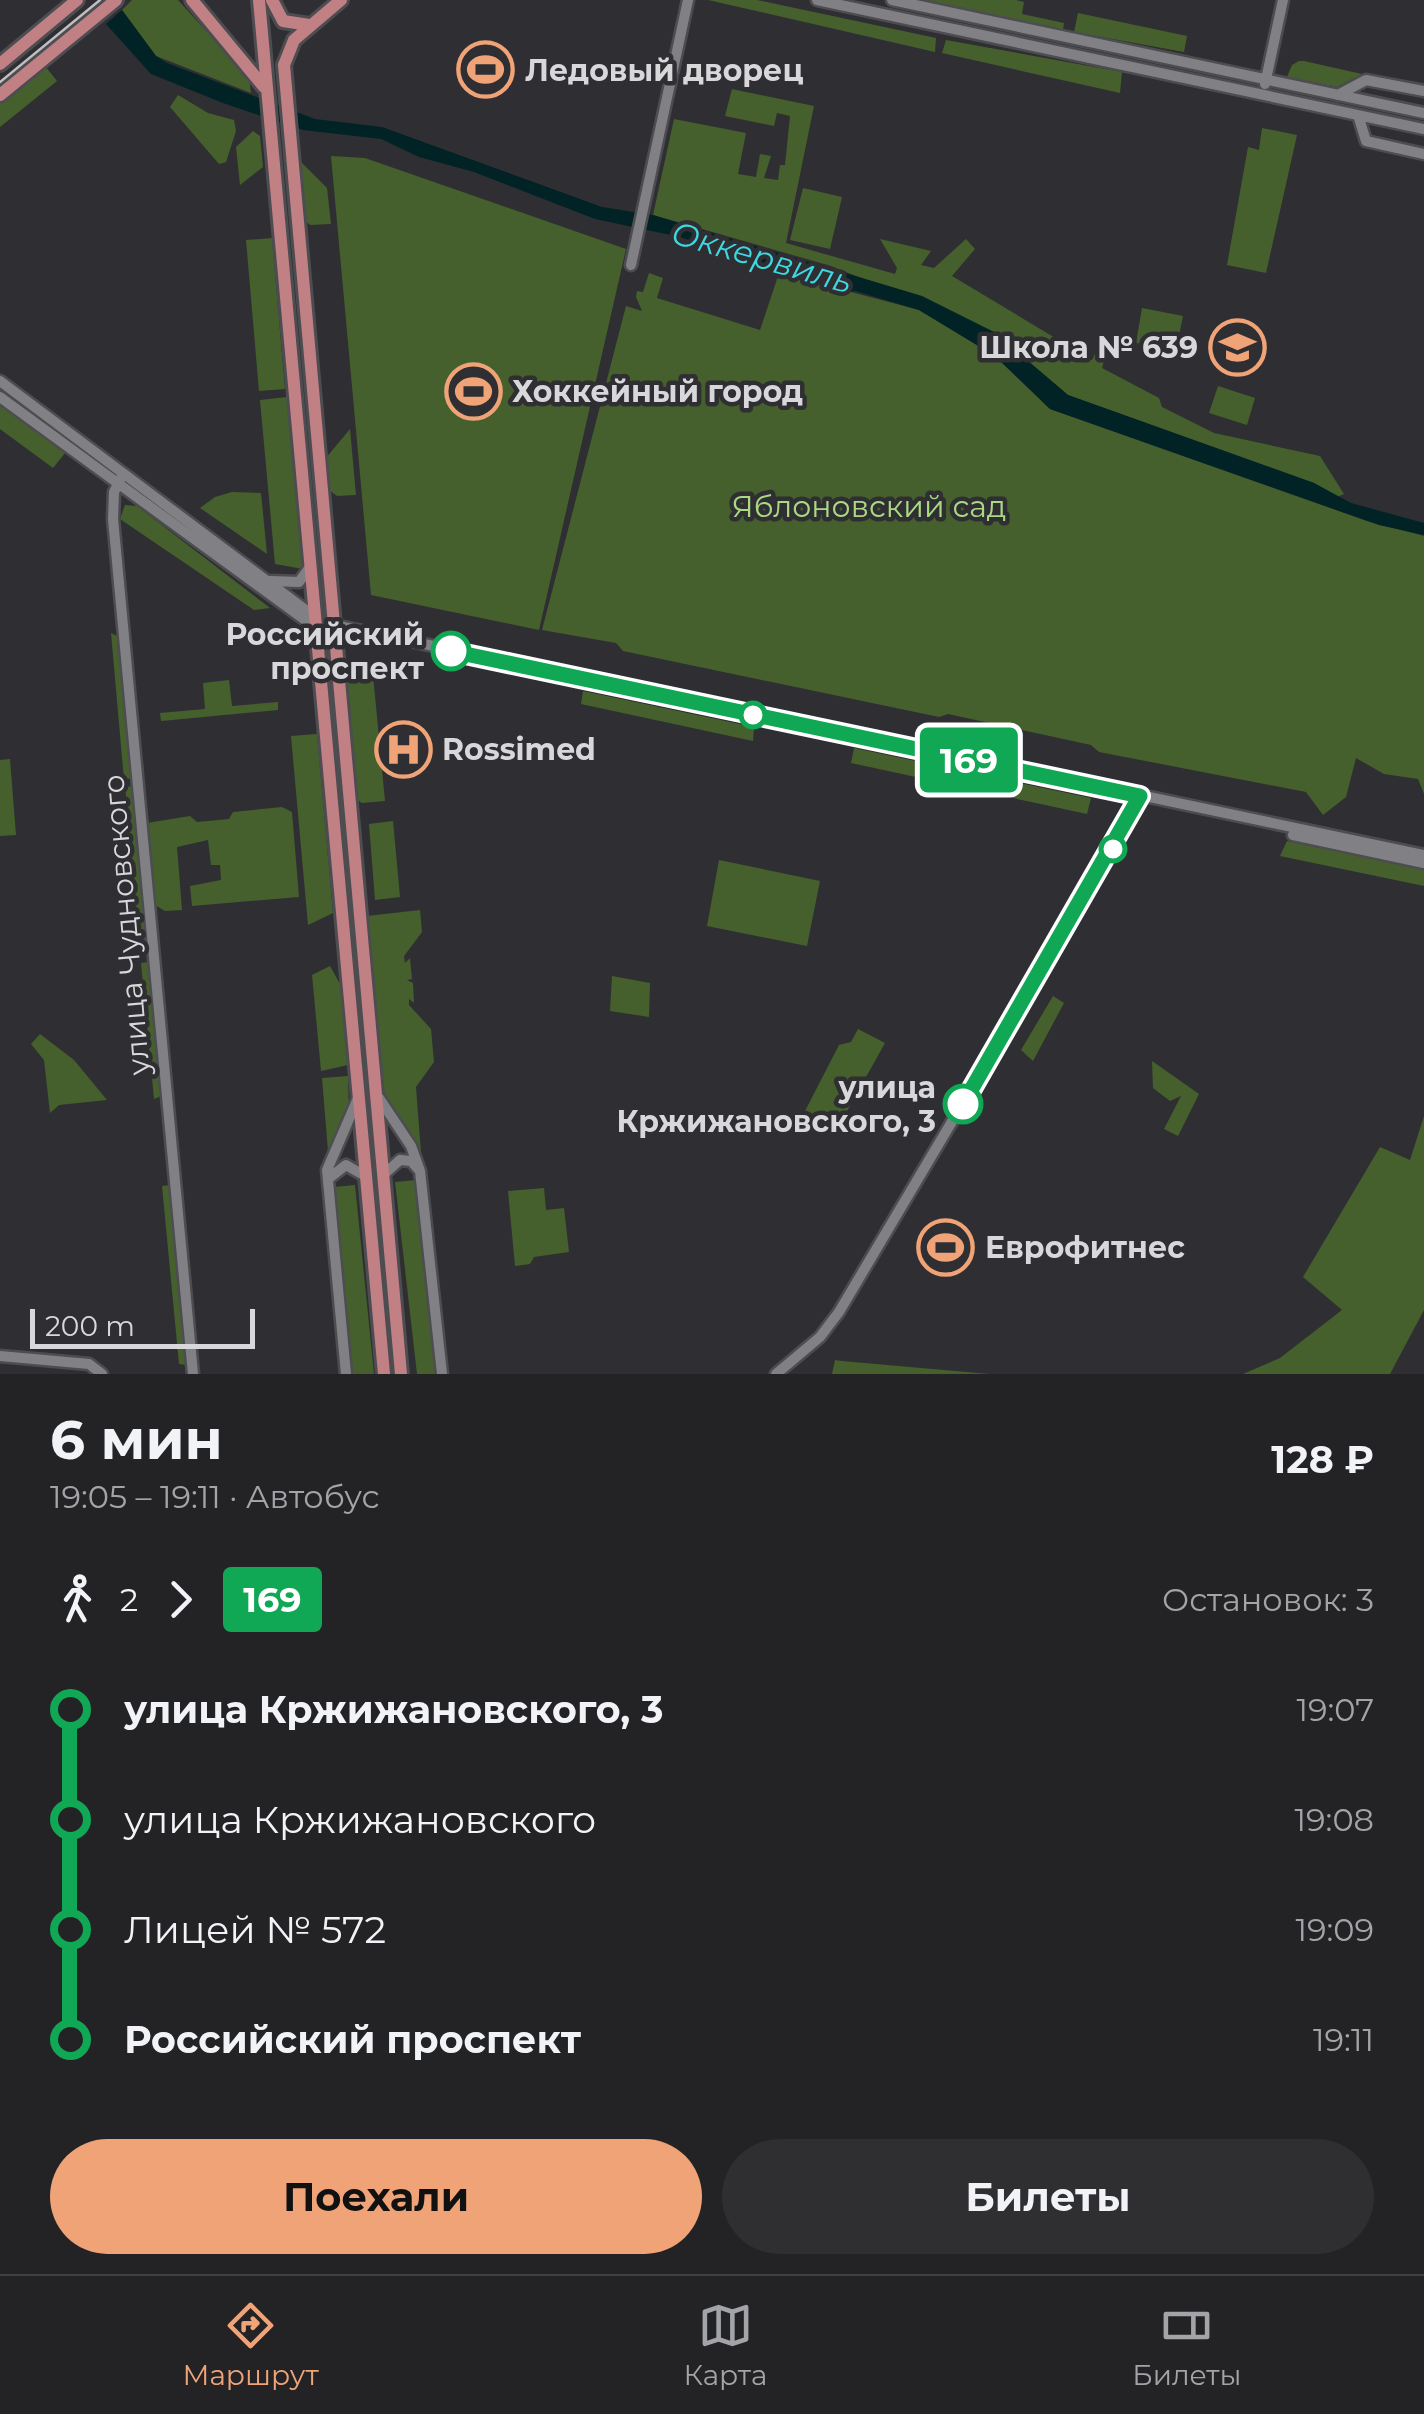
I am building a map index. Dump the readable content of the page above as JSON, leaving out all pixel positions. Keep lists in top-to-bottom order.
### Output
{
  "streets": {
    "street": ["улица Чудновского"]
  },
  "water": ["Оккервиль"],
  "parks": ["Яблоновский сад"],
  "places": {
    "sports": ["Ледовый дворец", "Хоккейный город", "Еврофитнес"],
    "school or university": ["Школа № 639"],
    "other": ["Российский проспект", "улица Кржижановского, 3"],
    "hospital": ["Rossimed"]
  },
  "lines": ["bus line 169"],
  "scale_bar": "200 m",
  "page": {
    "on_map": "169",
    "scale": "200 m",
    "heading": ["6 мин", "19:05 – 19:11 · Автобус", "128 ₽"],
    "legs": ["2", "169", "Остановок: 3"],
    "list": [
      {
        "name": "улица Кржижановского, 3",
        "value": "19:07"
      },
      {
        "name": "улица Кржижановского",
        "value": "19:08"
      },
      {
        "name": "Лицей № 572",
        "value": "19:09"
      },
      {
        "name": "Российский проспект",
        "value": "19:11"
      }
    ],
    "buttons": ["Поехали", "Билеты"],
    "tabs": ["Маршрут", "Карта", "Билеты"]
  }
}
